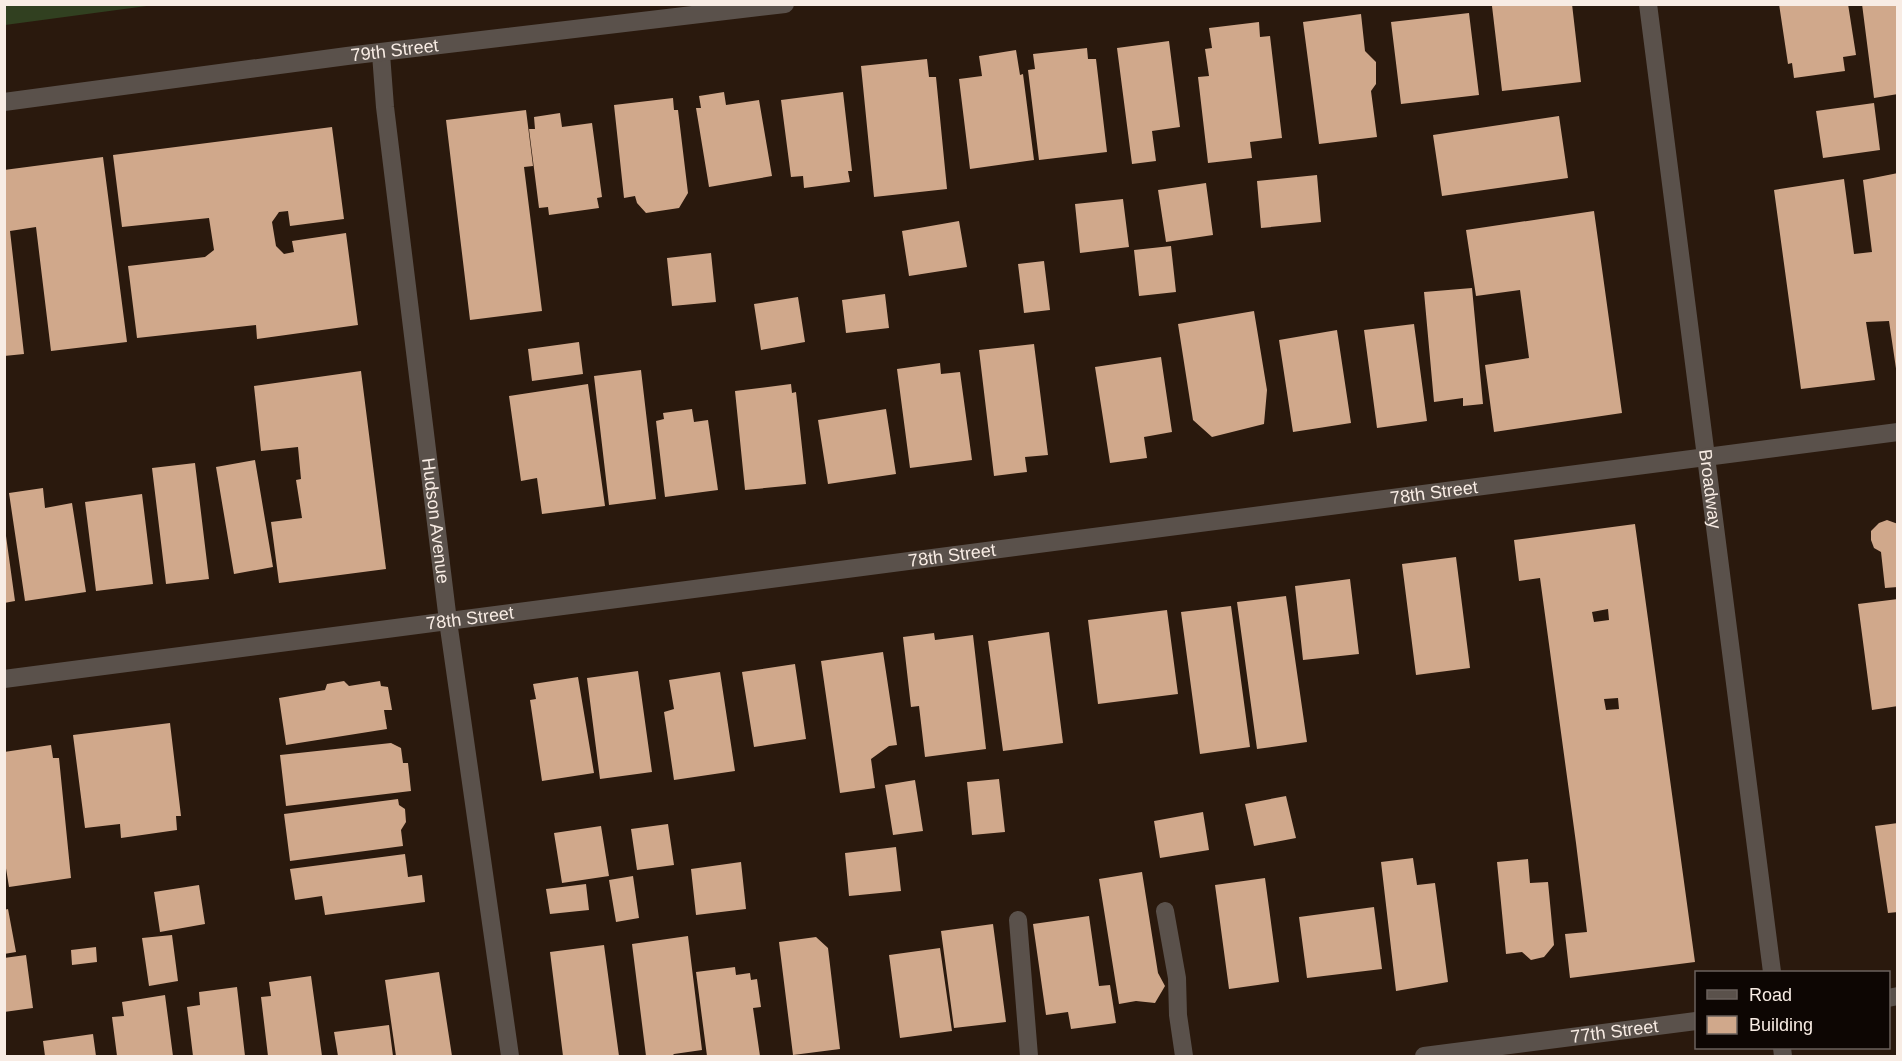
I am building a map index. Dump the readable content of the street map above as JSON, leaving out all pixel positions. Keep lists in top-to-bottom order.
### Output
{
  "streets": {
    "street": [
      "79th Street",
      "Broadway",
      "78th Street",
      "Hudson Avenue",
      "77th Street"
    ]
  },
  "crossings": [
    ["79th Street", "Hudson Avenue"],
    ["Broadway", "78th Street"],
    ["78th Street", "Hudson Avenue"]
  ],
  "legend": ["Road", "Building"]
}
